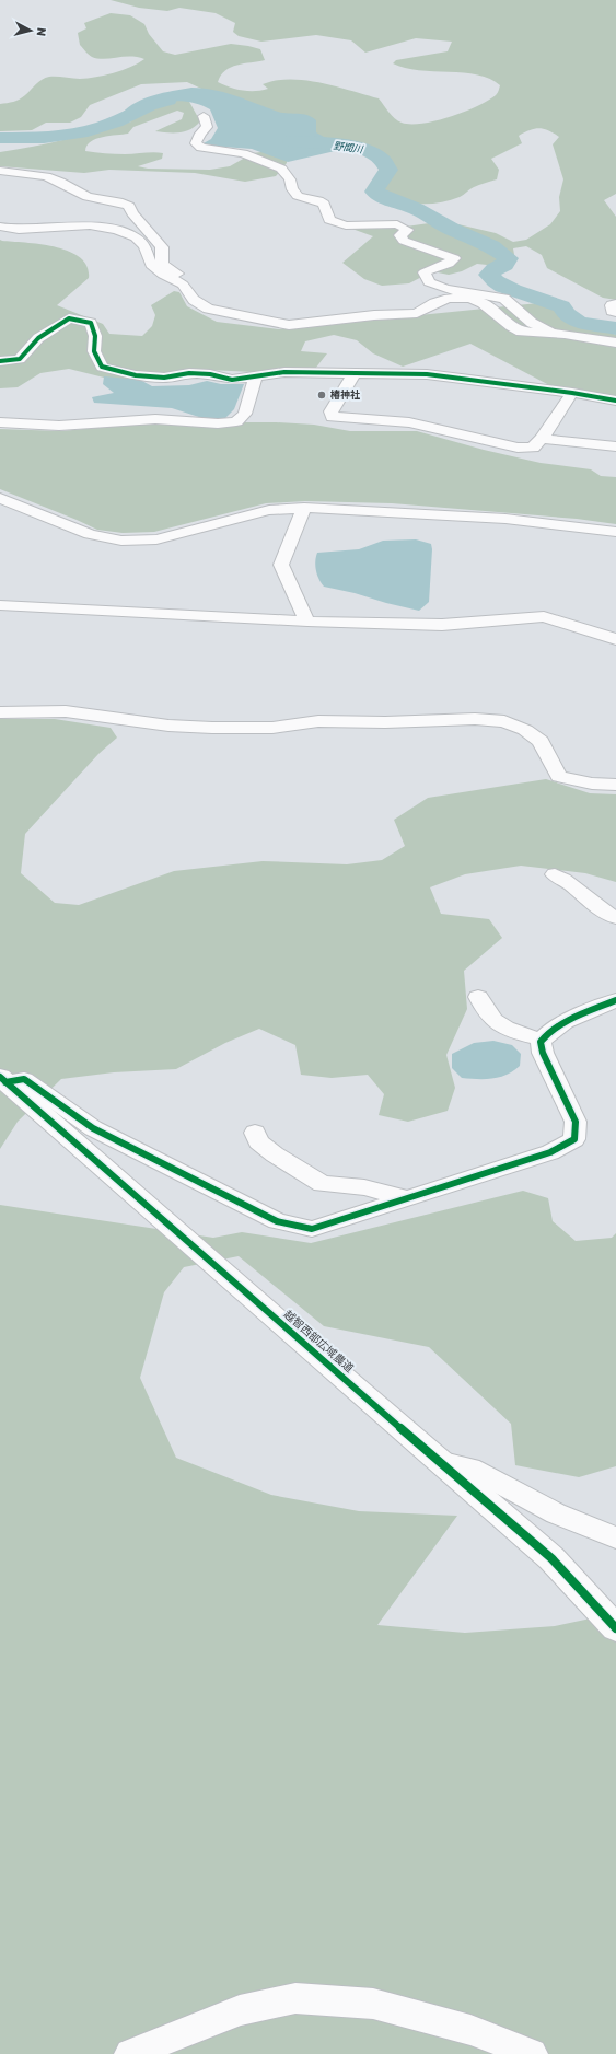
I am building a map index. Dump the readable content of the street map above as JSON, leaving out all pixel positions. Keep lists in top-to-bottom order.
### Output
{
  "streets": {
    "street": ["越智西部広域農道"]
  },
  "water": ["野間川"],
  "places": ["椿神社"],
  "north": "right"
}
